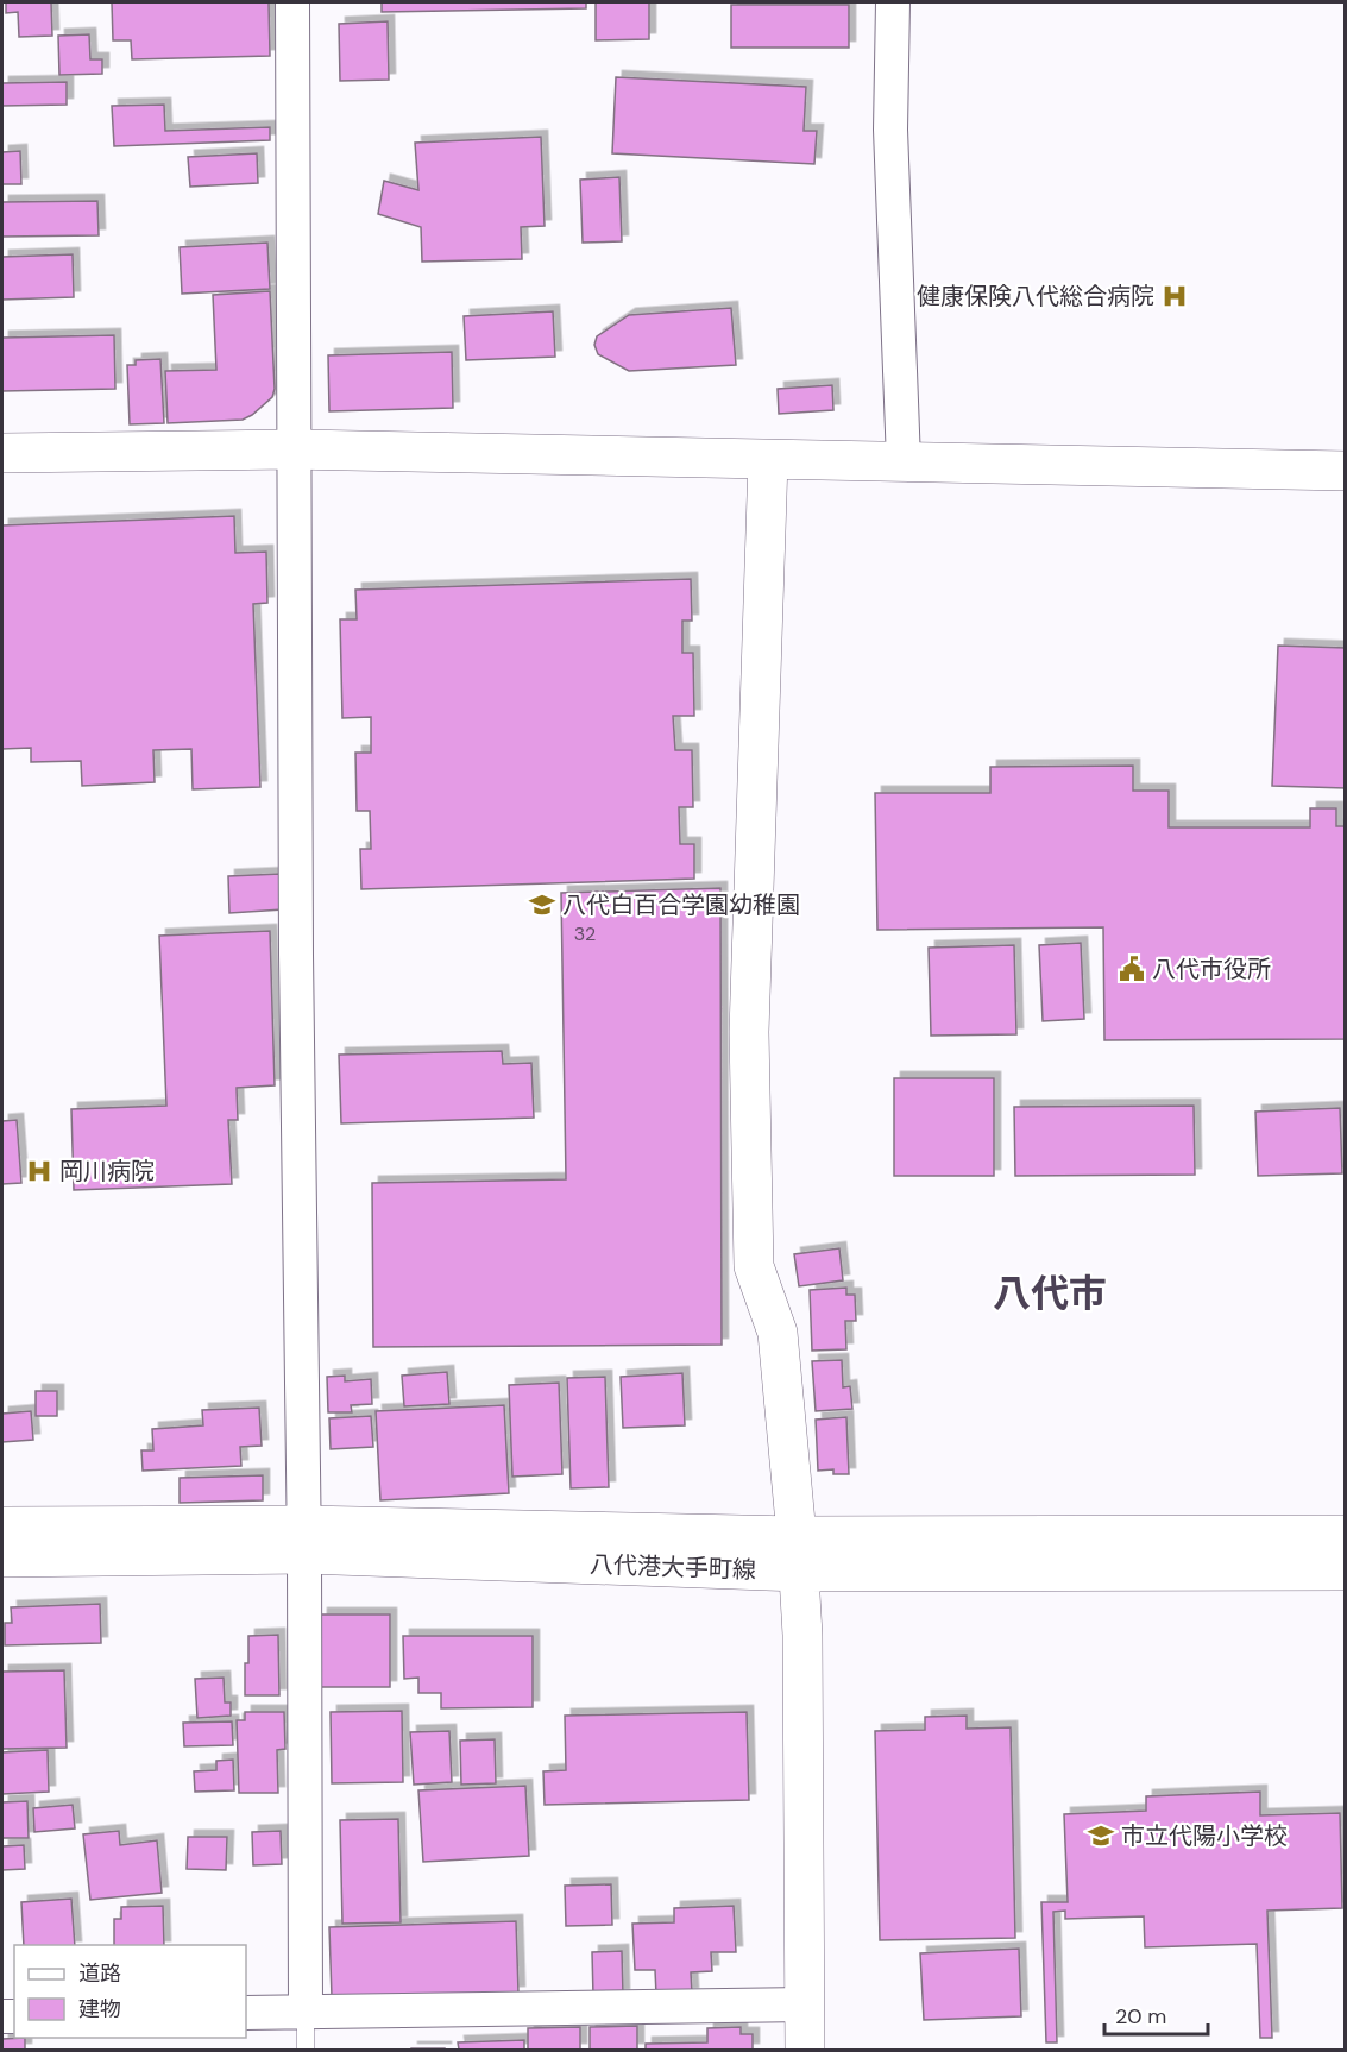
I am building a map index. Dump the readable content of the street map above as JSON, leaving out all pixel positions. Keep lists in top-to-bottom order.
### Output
{
  "streets": {
    "street": ["八代港大手町線"]
  },
  "districts": ["八代市"],
  "places": {
    "hospital": ["健康保険八代総合病院", "岡川病院"],
    "school or university": ["八代白百合学園幼稚園", "市立代陽小学校"],
    "public building": ["八代市役所"]
  },
  "house_numbers": ["32"],
  "legend": ["道路", "建物"],
  "scale_bar": "20 m"
}
